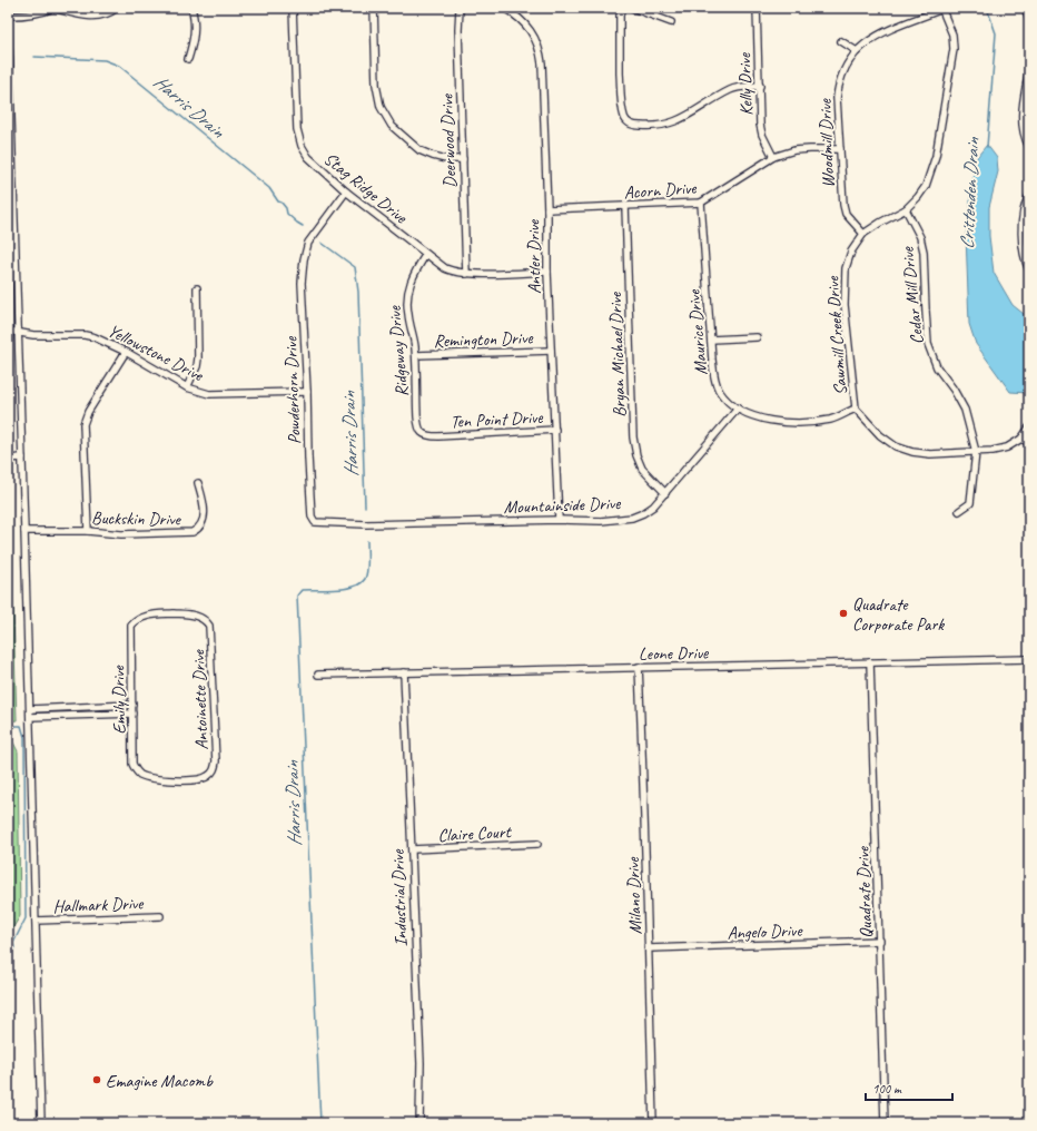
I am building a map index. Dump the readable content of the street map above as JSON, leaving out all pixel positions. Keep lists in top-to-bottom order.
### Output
{
  "streets": {
    "street": [
      "Kelly Drive",
      "Deerwood Drive",
      "Woodmill Drive",
      "Stag Ridge Drive",
      "Acorn Drive",
      "Antler Drive",
      "Cedar Mill Drive",
      "Maurice Drive",
      "Sawmill Creek Drive",
      "Remington Drive",
      "Yellowstone Drive",
      "Ridgeway Drive",
      "Bryan Michael Drive",
      "Powderhorn Drive",
      "Ten Point Drive",
      "Mountainside Drive",
      "Buckskin Drive",
      "Leone Drive",
      "Emily Drive",
      "Antoinette Drive",
      "Claire Court",
      "Quadrate Drive",
      "Milano Drive",
      "Industrial Drive",
      "Hallmark Drive",
      "Angelo Drive"
    ]
  },
  "crossings": [
    ["Kelly Drive", "Acorn Drive"],
    ["Deerwood Drive", "Stag Ridge Drive"],
    ["Woodmill Drive", "Acorn Drive"],
    ["Woodmill Drive", "Sawmill Creek Drive"],
    ["Stag Ridge Drive", "Antler Drive"],
    ["Stag Ridge Drive", "Ridgeway Drive"],
    ["Stag Ridge Drive", "Powderhorn Drive"],
    ["Acorn Drive", "Antler Drive"],
    ["Acorn Drive", "Maurice Drive"],
    ["Acorn Drive", "Bryan Michael Drive"],
    ["Antler Drive", "Remington Drive"],
    ["Antler Drive", "Ten Point Drive"],
    ["Antler Drive", "Mountainside Drive"],
    ["Cedar Mill Drive", "Sawmill Creek Drive"],
    ["Maurice Drive", "Sawmill Creek Drive"],
    ["Maurice Drive", "Mountainside Drive"],
    ["Remington Drive", "Ridgeway Drive"],
    ["Yellowstone Drive", "Powderhorn Drive"],
    ["Ridgeway Drive", "Ten Point Drive"],
    ["Bryan Michael Drive", "Mountainside Drive"],
    ["Powderhorn Drive", "Mountainside Drive"],
    ["Leone Drive", "Quadrate Drive"],
    ["Leone Drive", "Milano Drive"],
    ["Leone Drive", "Industrial Drive"],
    ["Emily Drive", "Antoinette Drive"],
    ["Claire Court", "Industrial Drive"],
    ["Quadrate Drive", "Angelo Drive"],
    ["Milano Drive", "Angelo Drive"]
  ],
  "water": ["Harris Drain", "Crittenden Drain"],
  "places": ["Quadrate Corporate Park", "Emagine Macomb"],
  "scale_bar": "100 m"
}
